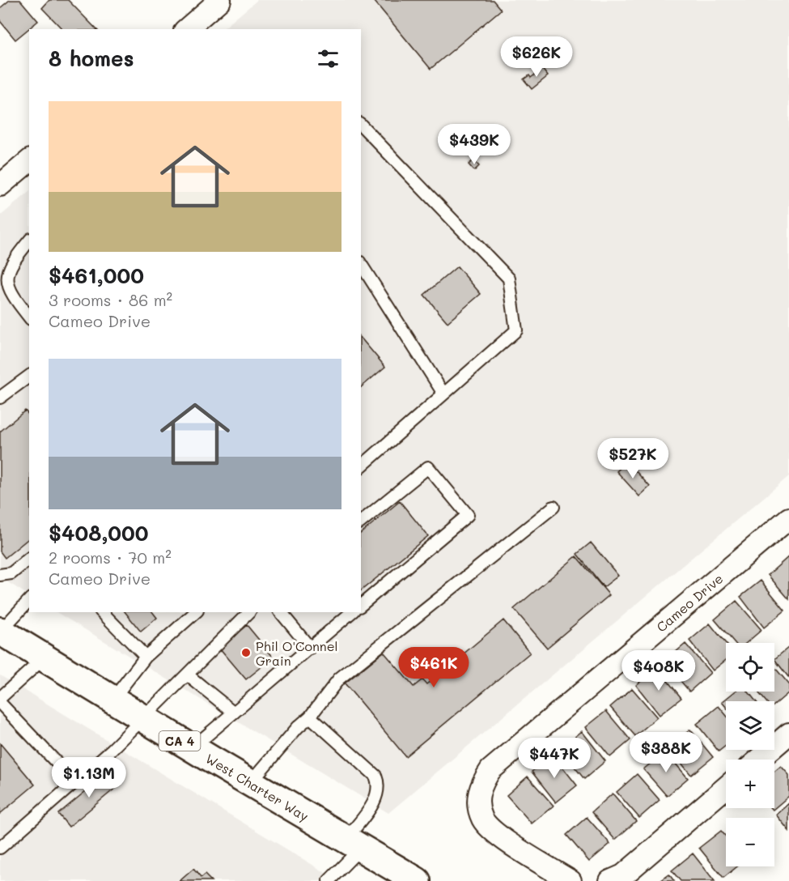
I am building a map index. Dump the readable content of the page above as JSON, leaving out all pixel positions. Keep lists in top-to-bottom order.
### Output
{
  "streets": {
    "highway": ["CA 4", "West Charter Way"],
    "street": ["Cameo Drive"]
  },
  "places": ["Phil O'Connel Grain"],
  "page": {
    "heading": "8 homes",
    "price": [
      "$626K",
      "$439K",
      "$527K",
      "$461K",
      "$408K",
      "$388K",
      "$447K",
      "$1.13M"
    ],
    "list": [
      {
        "name": "$461,000",
        "note": "3 rooms · 86 m² · Cameo Drive"
      },
      {
        "name": "$408,000",
        "note": "2 rooms · 70 m² · Cameo Drive"
      }
    ],
    "map_buttons": ["+", "−"]
  }
}
